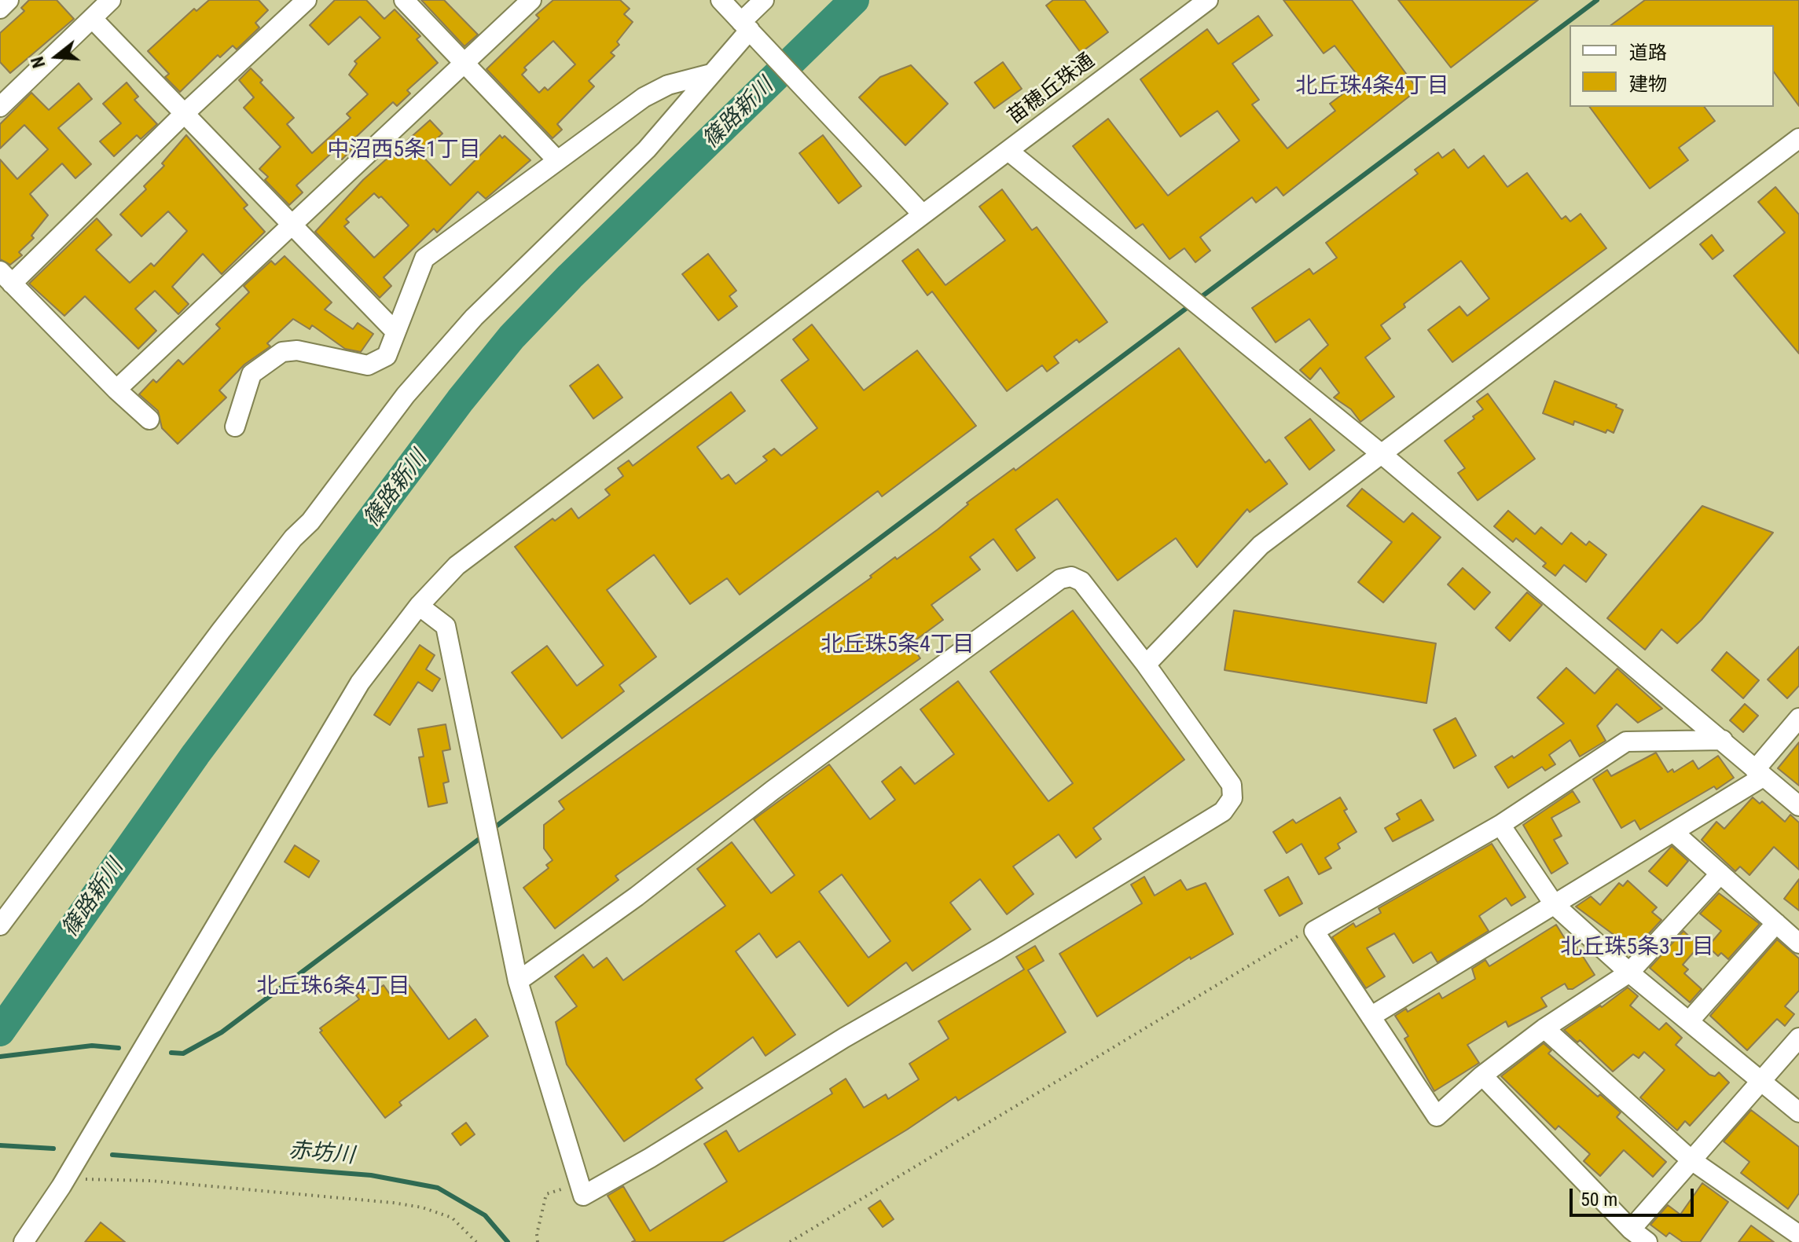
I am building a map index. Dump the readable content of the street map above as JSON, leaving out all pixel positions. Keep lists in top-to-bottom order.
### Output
{
  "streets": {
    "street": ["苗穂丘珠通"]
  },
  "districts": [
    "北丘珠4条4丁目",
    "中沼西5条1丁目",
    "北丘珠5条4丁目",
    "北丘珠5条3丁目",
    "北丘珠6条4丁目"
  ],
  "water": ["篠路新川", "赤坊川"],
  "legend": ["道路", "建物"],
  "scale_bar": "50 m",
  "north": "left"
}
